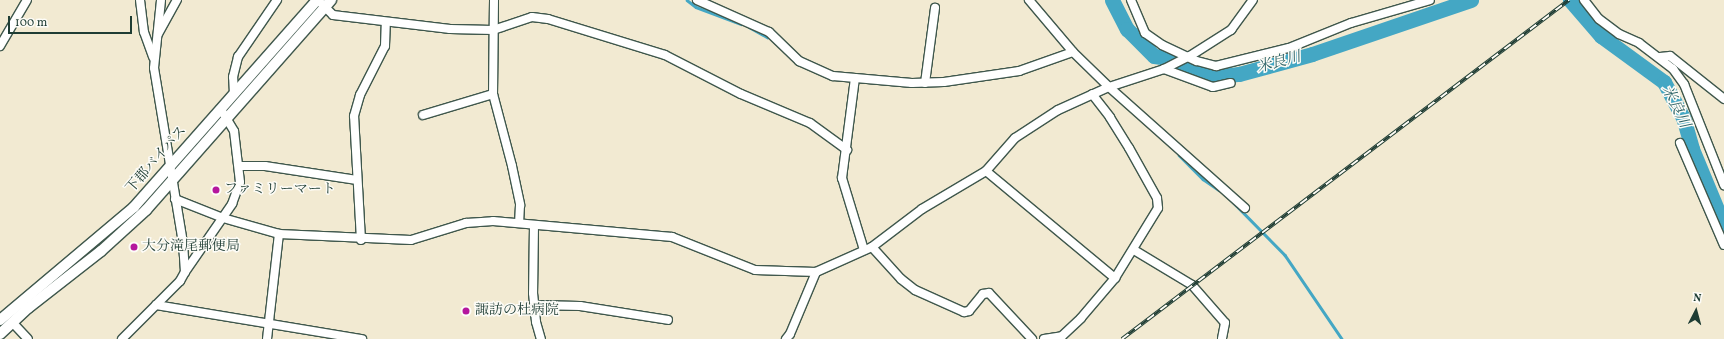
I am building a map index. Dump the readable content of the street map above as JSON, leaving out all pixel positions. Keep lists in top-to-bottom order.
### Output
{
  "streets": {
    "street": ["下郡バイパス"]
  },
  "water": ["米良川"],
  "places": ["ファミリーマート", "大分滝尾郵便局", "諏訪の杜病院"],
  "scale_bar": "100 m",
  "north": "top"
}
